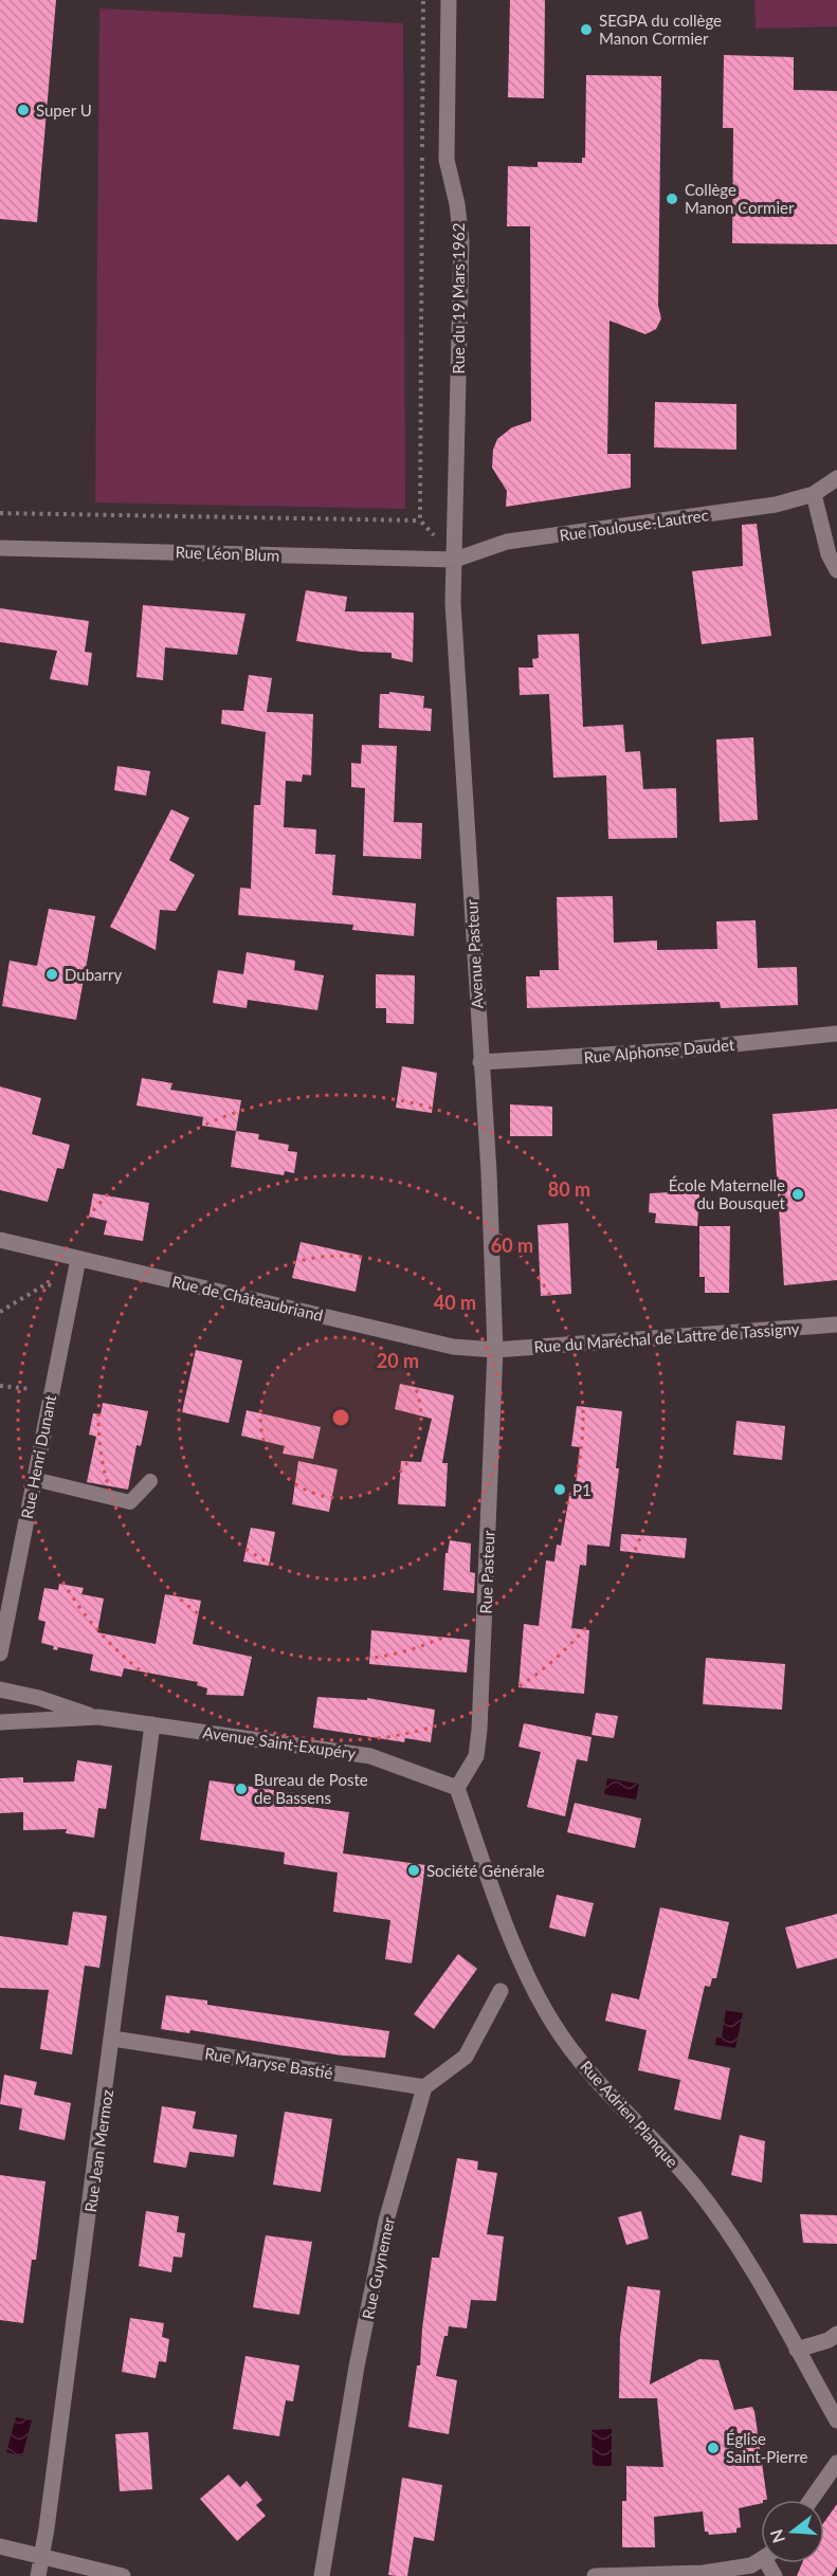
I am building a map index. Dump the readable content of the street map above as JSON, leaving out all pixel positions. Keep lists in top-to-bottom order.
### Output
{
  "streets": {
    "street": [
      "Rue du 19 Mars 1962",
      "Rue Toulouse-Lautrec",
      "Rue Léon Blum",
      "Avenue Pasteur",
      "Rue Alphonse Daudet",
      "Rue de Châteaubriand",
      "Rue du Maréchal de Lattre de Tassigny",
      "Rue Henri Dunant",
      "Rue Pasteur",
      "Avenue Saint-Exupéry",
      "Rue Maryse Bastié",
      "Rue Adrien Planque",
      "Rue Jean Mermoz",
      "Rue Guynemer"
    ]
  },
  "crossings": [
    ["Rue du 19 Mars 1962", "Rue Toulouse-Lautrec"],
    ["Rue du 19 Mars 1962", "Rue Léon Blum"],
    ["Rue du 19 Mars 1962", "Avenue Pasteur"],
    ["Rue Toulouse-Lautrec", "Rue Léon Blum"],
    ["Rue Toulouse-Lautrec", "Avenue Pasteur"],
    ["Rue Léon Blum", "Avenue Pasteur"],
    ["Avenue Pasteur", "Rue Alphonse Daudet"],
    ["Avenue Pasteur", "Rue de Châteaubriand"],
    ["Avenue Pasteur", "Rue du Maréchal de Lattre de Tassigny"],
    ["Avenue Pasteur", "Rue Pasteur"],
    ["Rue de Châteaubriand", "Rue du Maréchal de Lattre de Tassigny"],
    ["Rue de Châteaubriand", "Rue Henri Dunant"],
    ["Rue de Châteaubriand", "Rue Pasteur"],
    ["Rue du Maréchal de Lattre de Tassigny", "Rue Pasteur"],
    ["Rue Pasteur", "Avenue Saint-Exupéry"],
    ["Rue Pasteur", "Rue Adrien Planque"],
    ["Avenue Saint-Exupéry", "Rue Adrien Planque"],
    ["Avenue Saint-Exupéry", "Rue Jean Mermoz"],
    ["Rue Maryse Bastié", "Rue Jean Mermoz"],
    ["Rue Maryse Bastié", "Rue Guynemer"]
  ],
  "places": [
    "SEGPA du collège Manon Cormier",
    "Super U",
    "Collège Manon Cormier",
    "Dubarry",
    "École Maternelle du Bousquet",
    "P1",
    "Bureau de Poste de Bassens",
    "Société Générale",
    "Église Saint-Pierre"
  ],
  "north": "left",
  "rings": [
    "80 m",
    "60 m",
    "40 m",
    "20 m"
  ]
}
